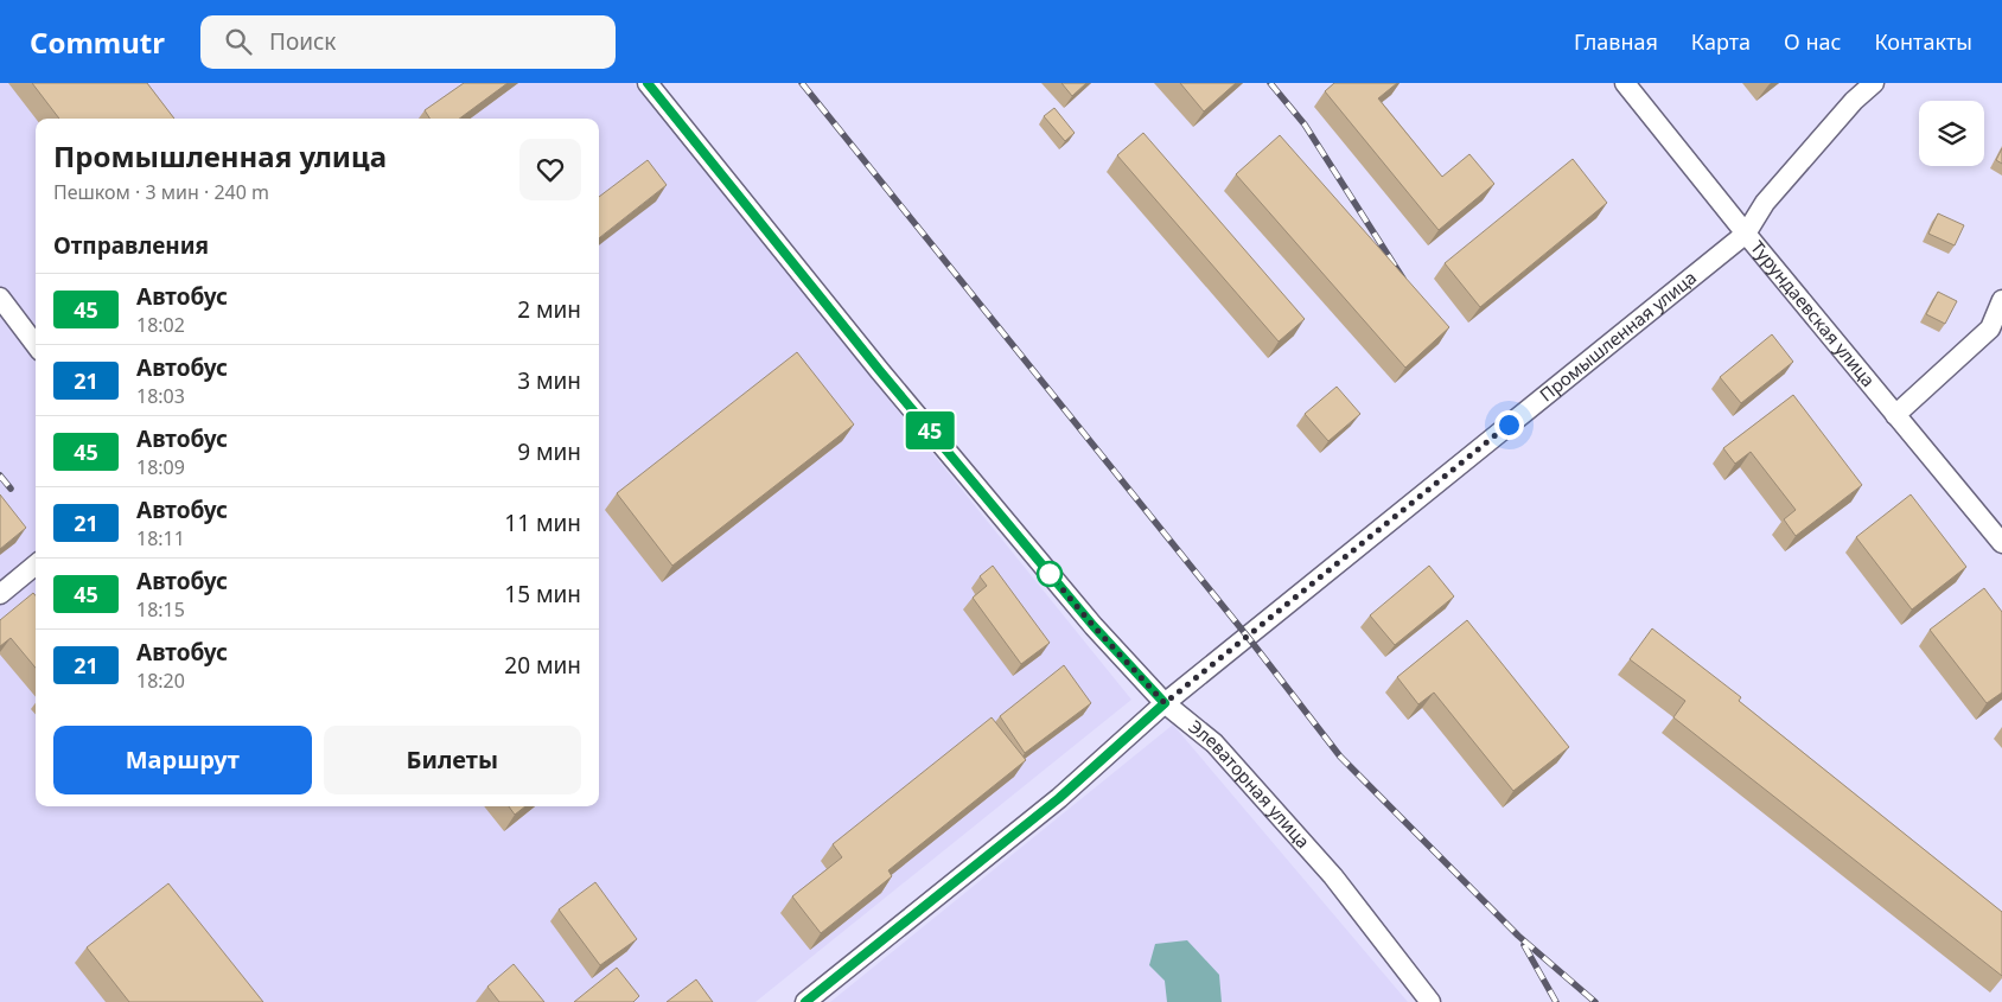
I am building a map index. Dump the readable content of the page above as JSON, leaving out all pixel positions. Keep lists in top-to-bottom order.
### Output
{
  "streets": {
    "street": ["Турундаевская улица", "Промышленная улица", "Элеваторная улица"]
  },
  "crossings": [
    ["Турундаевская улица", "Промышленная улица"],
    ["Промышленная улица", "Элеваторная улица"]
  ],
  "lines": ["bus line 45"],
  "page": {
    "header": "Commutr",
    "search": "Поиск",
    "nav": [
      "Главная",
      "Карта",
      "О нас",
      "Контакты"
    ],
    "on_map": "45",
    "heading": [
      ["Промышленная улица", "Пешком · 3 мин · 240 m"],
      "Отправления"
    ],
    "list": [
      {
        "mark": "45",
        "name": "Автобус",
        "note": "18:02",
        "value": "2 мин"
      },
      {
        "mark": "21",
        "name": "Автобус",
        "note": "18:03",
        "value": "3 мин"
      },
      {
        "mark": "45",
        "name": "Автобус",
        "note": "18:09",
        "value": "9 мин"
      },
      {
        "mark": "21",
        "name": "Автобус",
        "note": "18:11",
        "value": "11 мин"
      },
      {
        "mark": "45",
        "name": "Автобус",
        "note": "18:15",
        "value": "15 мин"
      },
      {
        "mark": "21",
        "name": "Автобус",
        "note": "18:20",
        "value": "20 мин"
      }
    ],
    "buttons": ["Маршрут", "Билеты"]
  }
}
